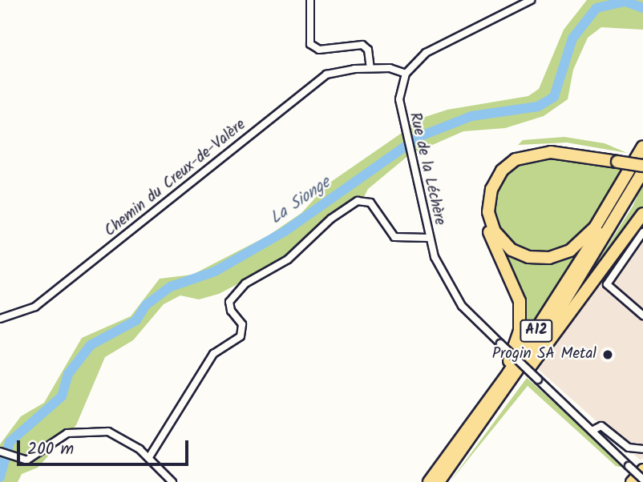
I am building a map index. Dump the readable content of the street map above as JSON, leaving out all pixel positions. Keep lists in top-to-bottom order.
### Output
{
  "streets": {
    "highway": ["A12"],
    "street": ["Rue de la Léchère", "Chemin du Creux-de-Valère"]
  },
  "crossings": [
    ["Rue de la Léchère", "Chemin du Creux-de-Valère"]
  ],
  "water": ["La Sionge"],
  "places": ["Progin SA Metal"],
  "scale_bar": "200 m"
}
